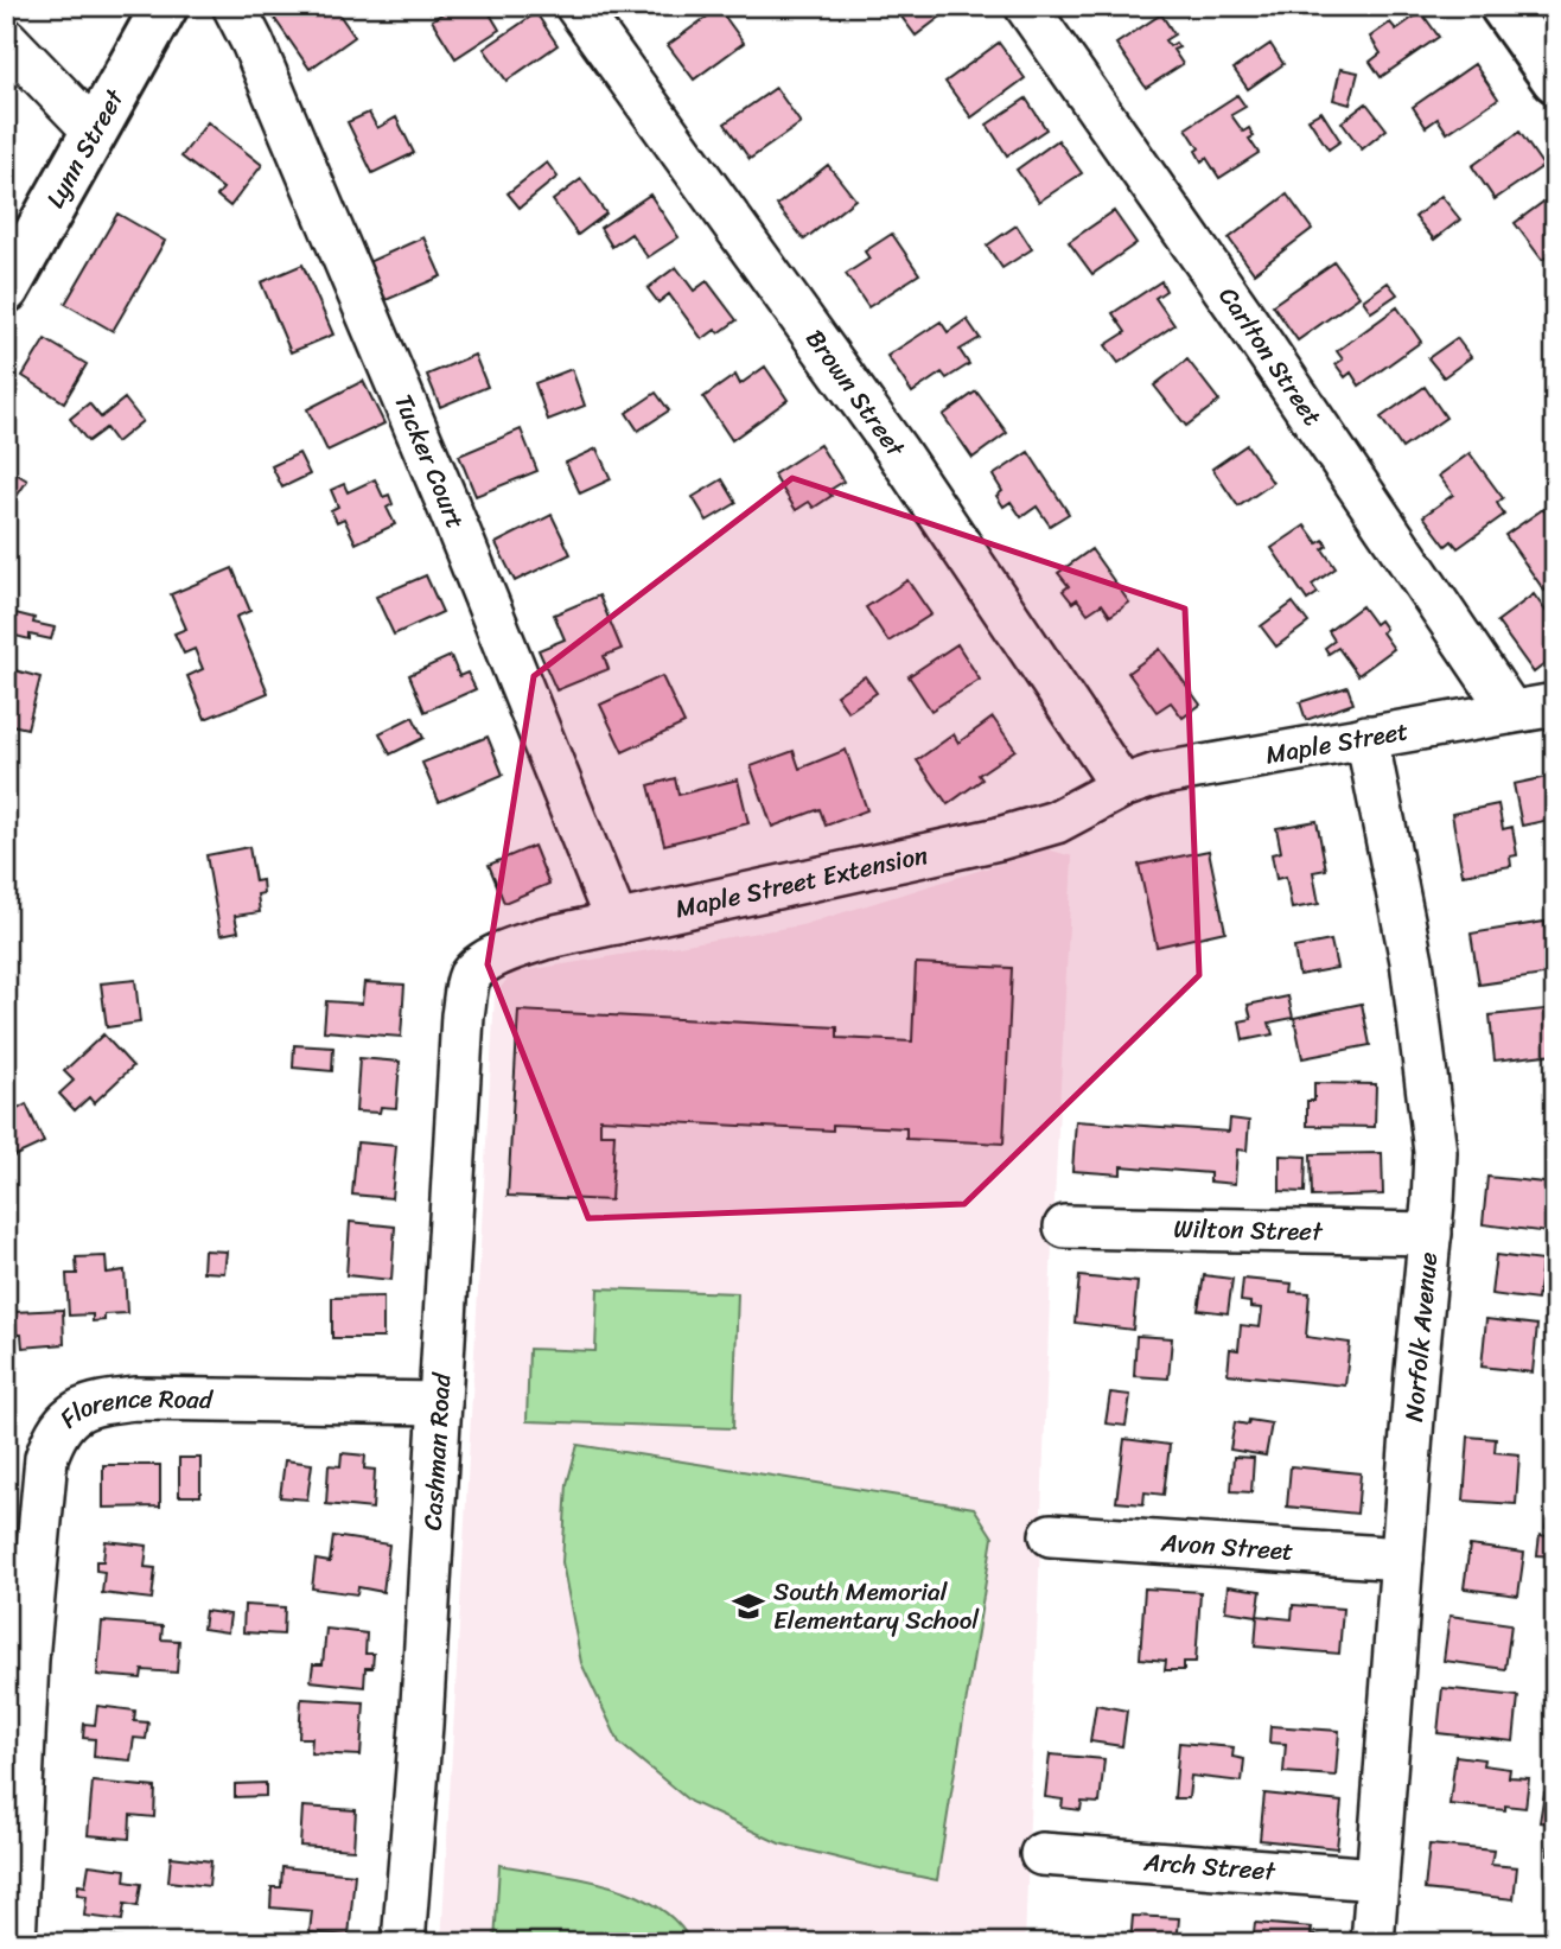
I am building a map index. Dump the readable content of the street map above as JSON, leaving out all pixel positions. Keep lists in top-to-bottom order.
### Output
{
  "streets": {
    "main road": ["Lynn Street"],
    "street": [
      "Carlton Street",
      "Brown Street",
      "Tucker Court",
      "Maple Street",
      "Maple Street Extension",
      "Wilton Street",
      "Norfolk Avenue",
      "Florence Road",
      "Cashman Road",
      "Avon Street",
      "Arch Street"
    ]
  },
  "crossings": [
    ["Carlton Street", "Maple Street"],
    ["Brown Street", "Maple Street"],
    ["Brown Street", "Maple Street Extension"],
    ["Tucker Court", "Maple Street Extension"],
    ["Maple Street", "Maple Street Extension"],
    ["Maple Street", "Norfolk Avenue"],
    ["Maple Street Extension", "Cashman Road"],
    ["Wilton Street", "Norfolk Avenue"],
    ["Norfolk Avenue", "Avon Street"],
    ["Norfolk Avenue", "Arch Street"],
    ["Florence Road", "Cashman Road"]
  ],
  "places": {
    "school or university": ["South Memorial Elementary School"]
  }
}
